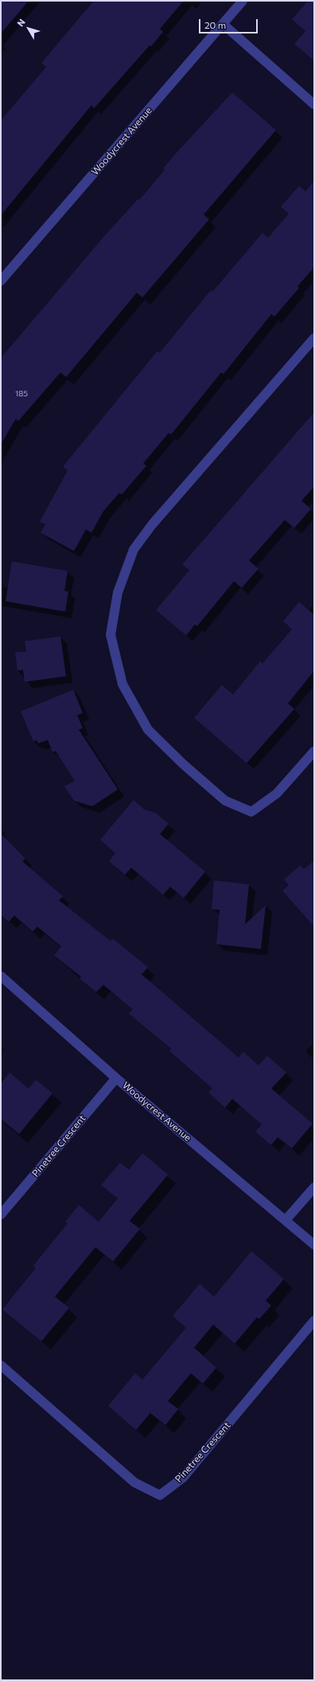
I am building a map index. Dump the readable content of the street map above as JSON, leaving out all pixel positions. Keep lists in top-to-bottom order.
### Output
{
  "streets": {
    "street": ["Woodycrest Avenue", "Pinetree Crescent"]
  },
  "crossings": [
    ["Woodycrest Avenue", "Pinetree Crescent"]
  ],
  "house_numbers": ["185"],
  "scale_bar": "20 m",
  "north": "top left"
}
